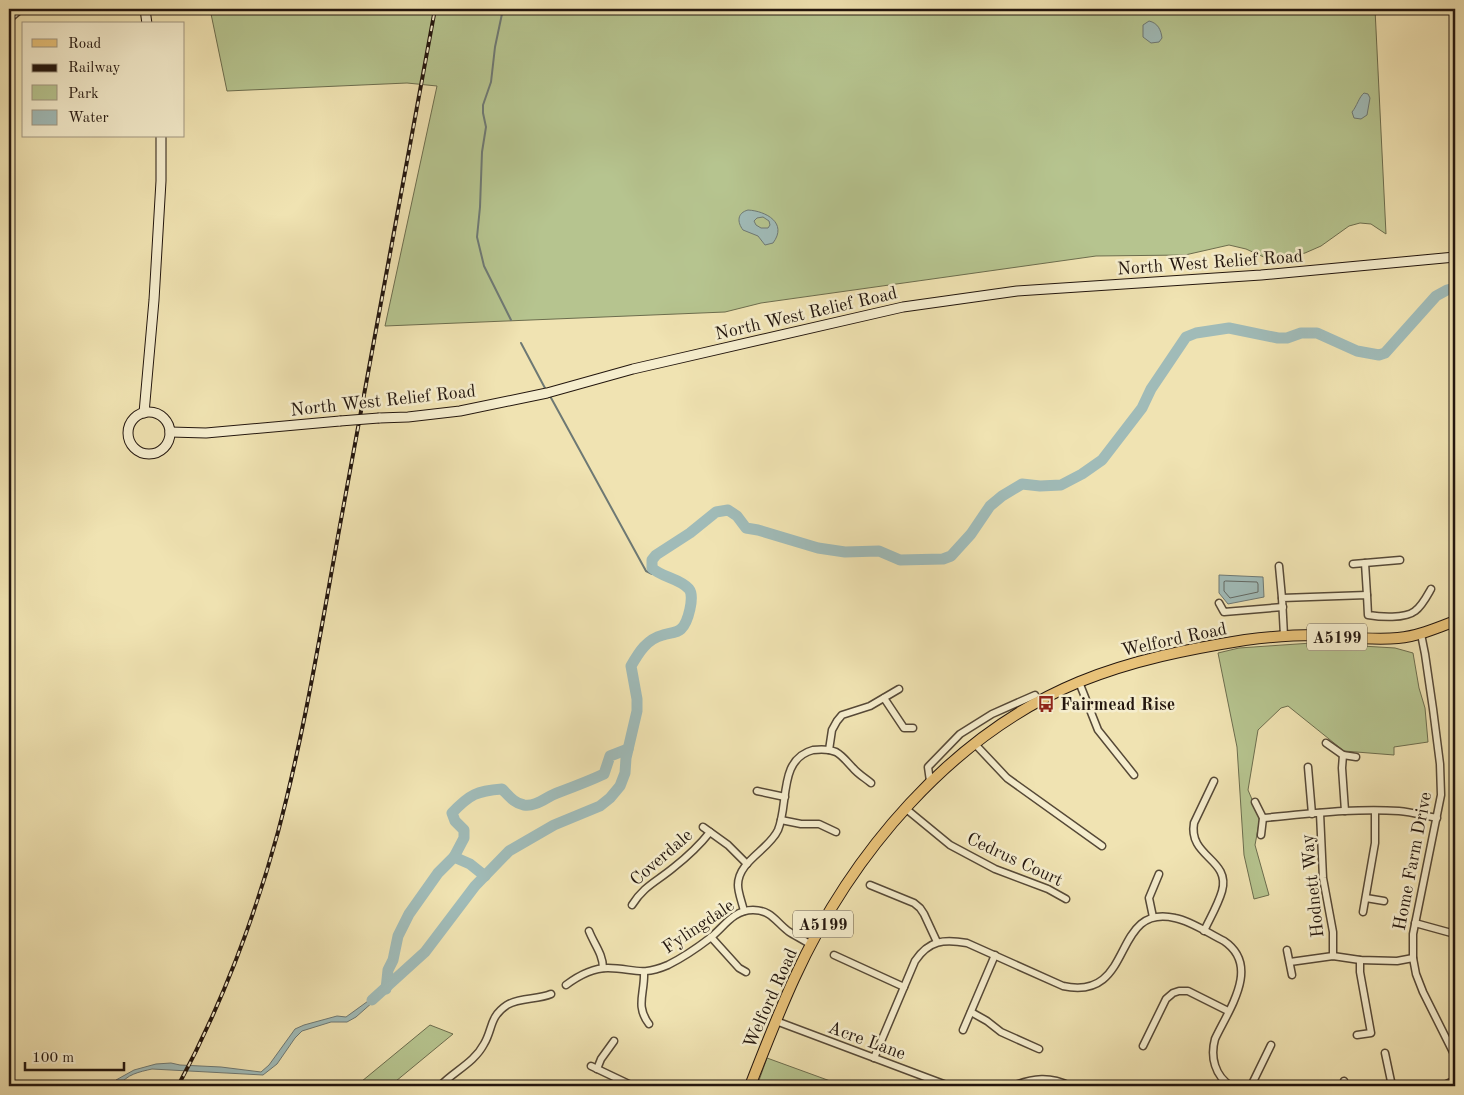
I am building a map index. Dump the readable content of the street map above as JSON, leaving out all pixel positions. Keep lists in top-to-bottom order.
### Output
{
  "streets": {
    "main road": ["A5199", "Welford Road"],
    "street": [
      "North West Relief Road",
      "Coverdale",
      "Cedrus Court",
      "Home Farm Drive",
      "Hodnett Way",
      "Fylingdale",
      "Acre Lane"
    ]
  },
  "crossings": [
    ["Welford Road", "Cedrus Court"],
    ["Welford Road", "Home Farm Drive"],
    ["Welford Road", "Fylingdale"],
    ["Welford Road", "Acre Lane"]
  ],
  "places": {
    "bus stop": ["Fairmead Rise"]
  },
  "legend": [
    "Road",
    "Railway",
    "Park",
    "Water"
  ],
  "scale_bar": "100 m"
}
